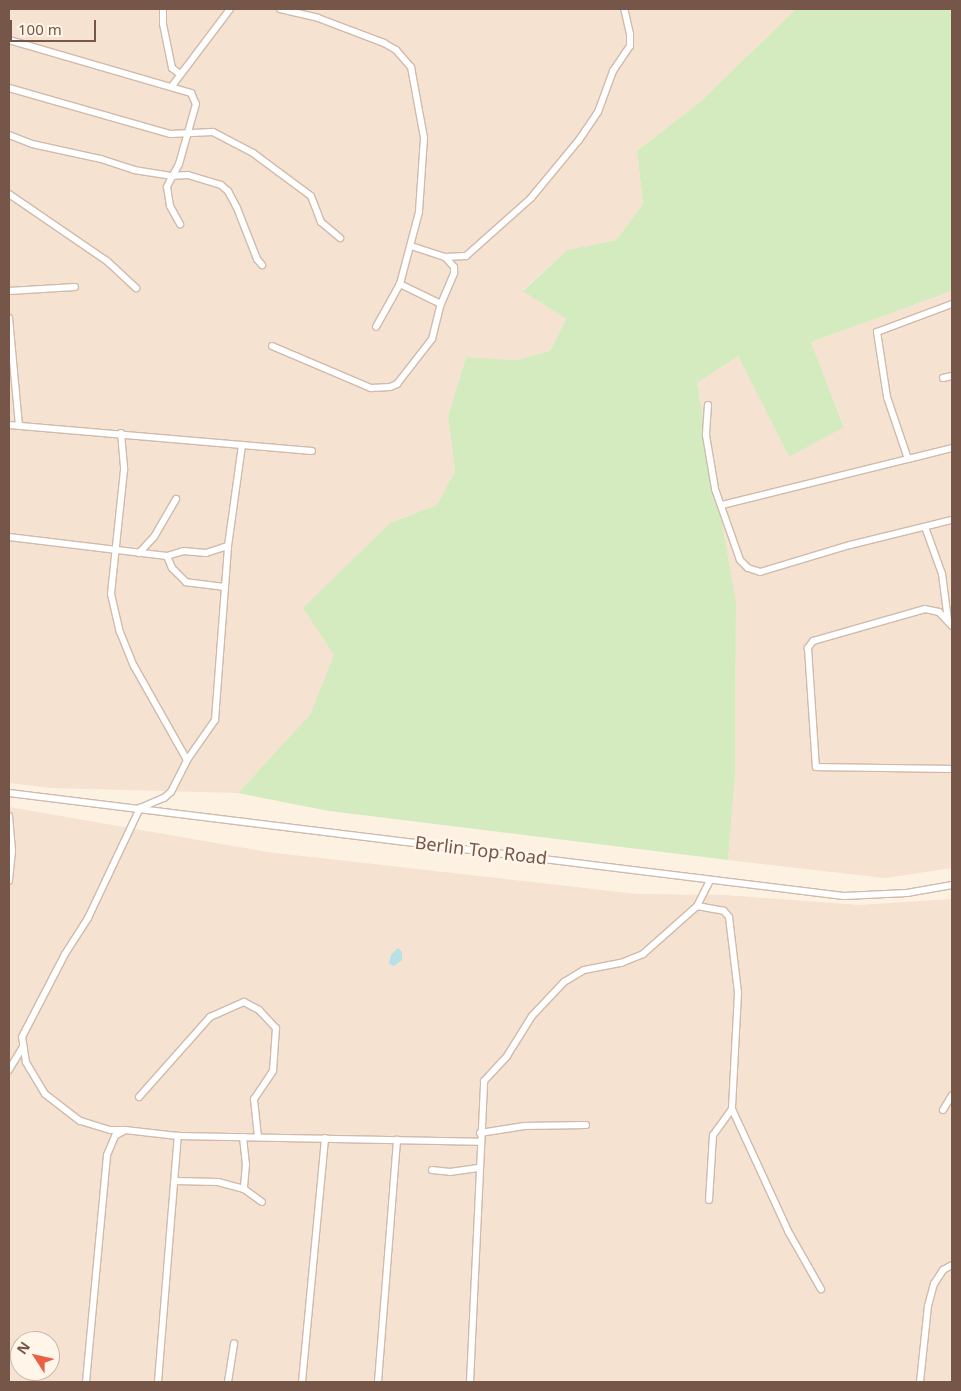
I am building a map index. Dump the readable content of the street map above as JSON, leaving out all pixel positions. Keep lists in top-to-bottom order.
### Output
{
  "streets": {
    "street": ["Berlin Top Road"]
  },
  "scale_bar": "100 m",
  "north": "top left"
}
